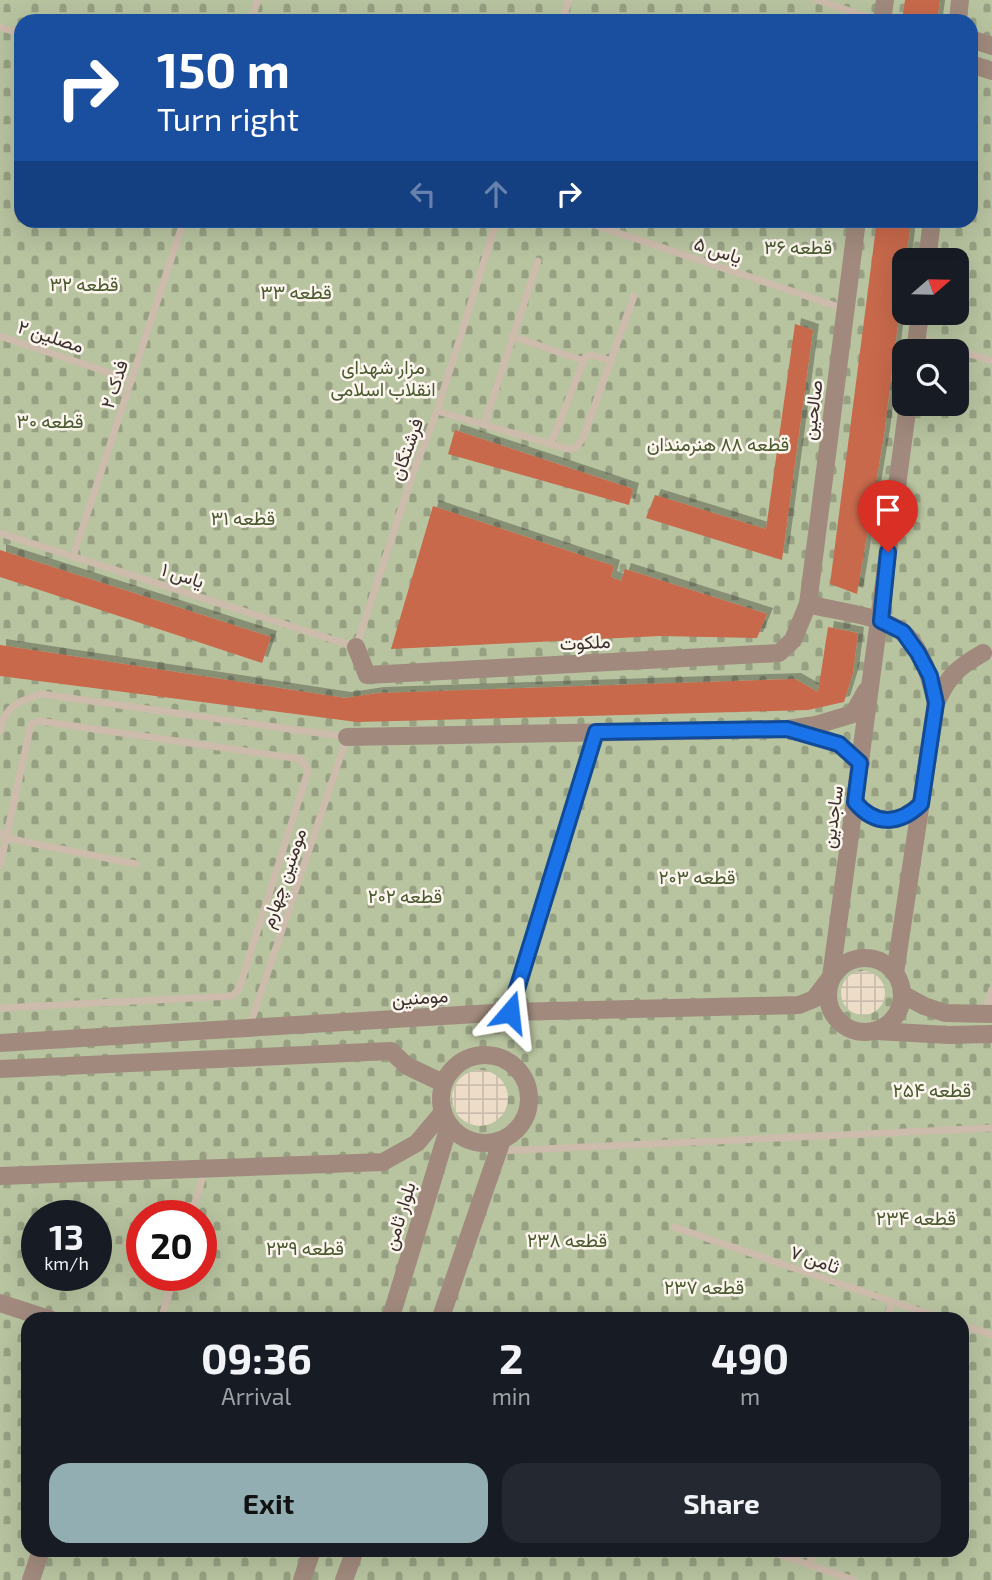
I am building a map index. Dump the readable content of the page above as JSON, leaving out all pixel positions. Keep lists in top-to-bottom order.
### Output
{
  "streets": {
    "street": [
      "صالحین",
      "ملکوت",
      "ساجدین",
      "مومنین",
      "بلوار ثامن"
    ],
    "lane": [
      "یاس ۵",
      "مصلین ۲",
      "فدک ۲",
      "فرشتگان",
      "یاس ۱",
      "مومنین چهارم",
      "ثامن ۷"
    ]
  },
  "crossings": [
    ["یاس ۵", "صالحین"],
    ["مصلین ۲", "فدک ۲"],
    ["فدک ۲", "یاس ۱"],
    ["صالحین", "ملکوت"],
    ["فرشتگان", "یاس ۱"],
    ["فرشتگان", "ملکوت"],
    ["یاس ۱", "ملکوت"],
    ["ساجدین", "مومنین"],
    ["مومنین چهارم", "مومنین"]
  ],
  "parks": [
    "قطعه ۳۶",
    "قطعه ۳۲",
    "قطعه ۳۳",
    "مزار شهدای انقلاب اسلامی",
    "قطعه ۳۰",
    "قطعه ۸۸ هنرمندان",
    "قطعه ۳۱",
    "قطعه ۲۰۳",
    "قطعه ۲۰۲",
    "قطعه ۲۵۴",
    "قطعه ۲۳۴",
    "قطعه ۲۳۸",
    "قطعه ۲۳۹",
    "قطعه ۲۳۷"
  ],
  "north": "right",
  "page": {
    "turn": ["150 m", "Turn right"],
    "speed": "13 km/h",
    "limit": "20",
    "eta": [
      "09:36",
      "Arrival",
      "2",
      "min",
      "490",
      "m"
    ],
    "buttons": ["Exit", "Share"]
  }
}
